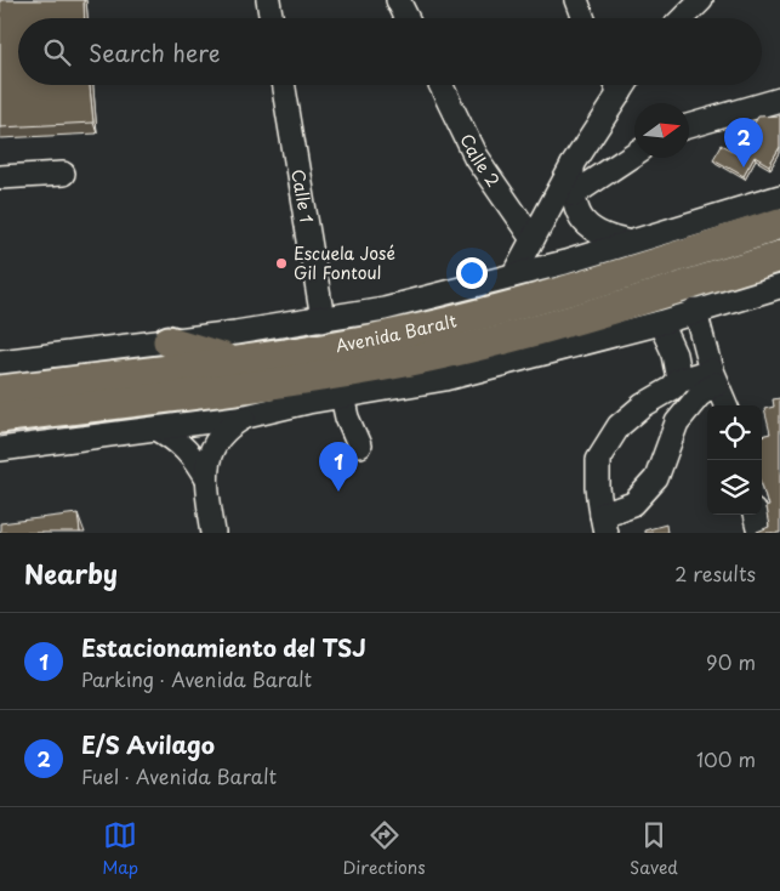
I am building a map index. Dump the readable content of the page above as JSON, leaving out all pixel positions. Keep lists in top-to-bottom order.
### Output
{
  "streets": {
    "main road": ["Avenida Baralt"],
    "street": ["Calle 2", "Calle 1"]
  },
  "crossings": [
    ["Calle 1", "Avenida Baralt"]
  ],
  "places": ["Escuela José Gil Fontoul"],
  "north": "right",
  "page": {
    "search": "Search here",
    "pins": ["2", "1"],
    "heading": ["Nearby", "2 results"],
    "list": [
      {
        "mark": "1",
        "name": "Estacionamiento del TSJ",
        "note": "Parking · Avenida Baralt",
        "value": "90 m"
      },
      {
        "mark": "2",
        "name": "E/S Avilago",
        "note": "Fuel · Avenida Baralt",
        "value": "100 m"
      }
    ],
    "nav": ["Map", "Directions", "Saved"]
  }
}
